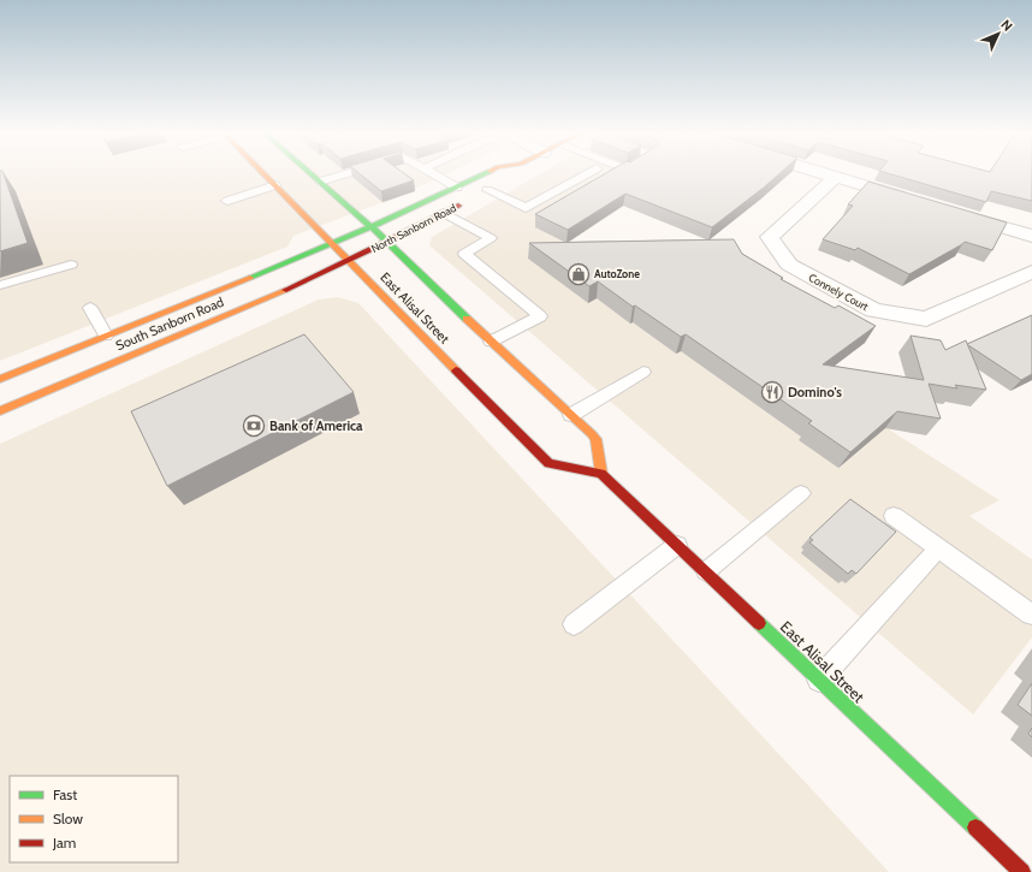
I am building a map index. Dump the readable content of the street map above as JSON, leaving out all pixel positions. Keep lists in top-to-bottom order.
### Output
{
  "streets": {
    "main road": ["North Sanborn Road", "East Alisal Street", "South Sanborn Road"],
    "street": ["Connely Court"]
  },
  "crossings": [
    ["North Sanborn Road", "East Alisal Street"],
    ["North Sanborn Road", "South Sanborn Road"],
    ["East Alisal Street", "South Sanborn Road"]
  ],
  "places": {
    "shop": ["AutoZone"],
    "restaurant": ["Domino's"],
    "bank": ["Bank of America"]
  },
  "legend": ["Fast", "Slow", "Jam"],
  "north": "top right"
}
